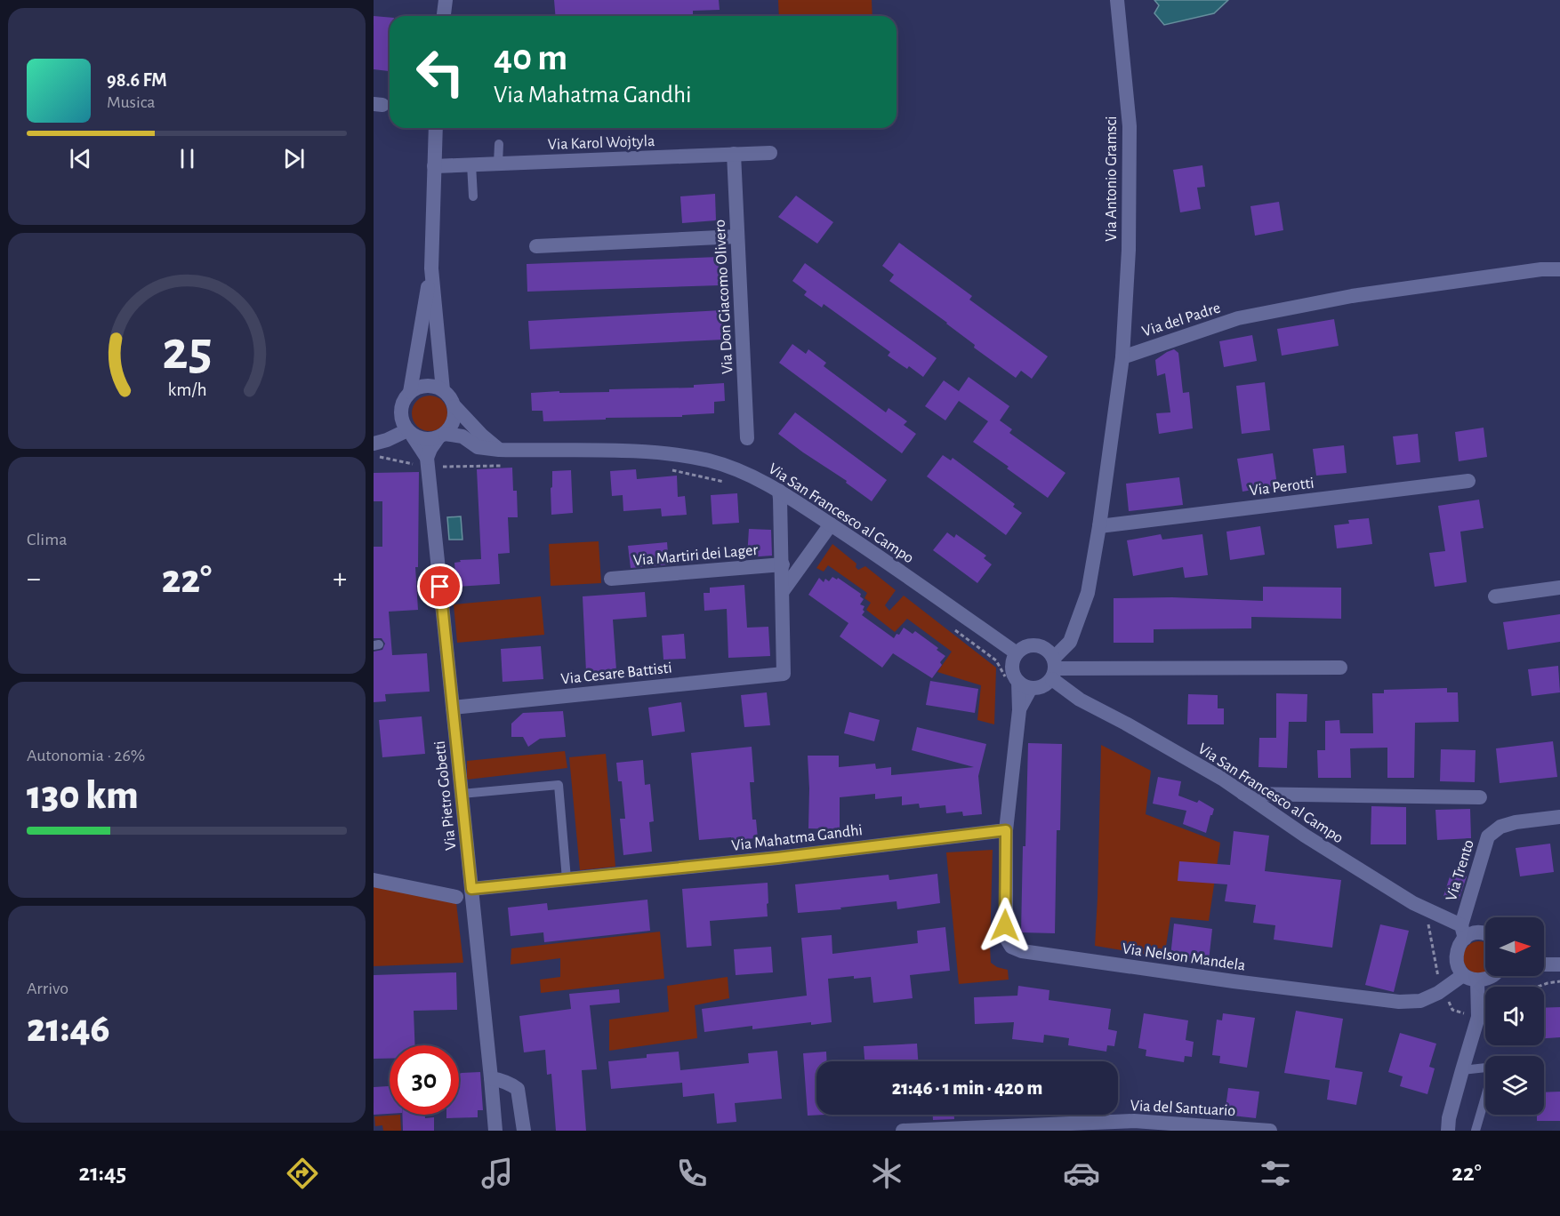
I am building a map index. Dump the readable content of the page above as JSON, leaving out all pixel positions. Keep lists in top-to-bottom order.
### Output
{
  "streets": {
    "street": [
      "Via Karol Wojtyla",
      "Via Antonio Gramsci",
      "Via Don Giacomo Olivero",
      "Via del Padre",
      "Via Perotti",
      "Via San Francesco al Campo",
      "Via Martiri dei Lager",
      "Via Cesare Battisti",
      "Via Pietro Gobetti",
      "Via Mahatma Gandhi",
      "Via Trento",
      "Via Nelson Mandela",
      "Via del Santuario"
    ]
  },
  "crossings": [
    ["Via Karol Wojtyla", "Via Don Giacomo Olivero"],
    ["Via Antonio Gramsci", "Via del Padre"],
    ["Via San Francesco al Campo", "Via Martiri dei Lager"],
    ["Via San Francesco al Campo", "Via Pietro Gobetti"],
    ["Via San Francesco al Campo", "Via Trento"],
    ["Via Martiri dei Lager", "Via Cesare Battisti"],
    ["Via Cesare Battisti", "Via Pietro Gobetti"],
    ["Via Pietro Gobetti", "Via Mahatma Gandhi"],
    ["Via Mahatma Gandhi", "Via Nelson Mandela"],
    ["Via Trento", "Via Nelson Mandela"]
  ],
  "north": "right",
  "page": {
    "turn": ["40 m", "Via Mahatma Gandhi"],
    "song": ["98.6 FM", "Musica"],
    "tile": [
      "Clima",
      ["Autonomia · 26%", "130 km"],
      ["Arrivo", "21:46"]
    ],
    "heat": ["−", "22°", "+"],
    "limit": "30",
    "trip": "21:46 · 1 min · 420 m",
    "tabs": ["21:45", "22°"],
    "gauge": ["25", "km/h"]
  }
}
